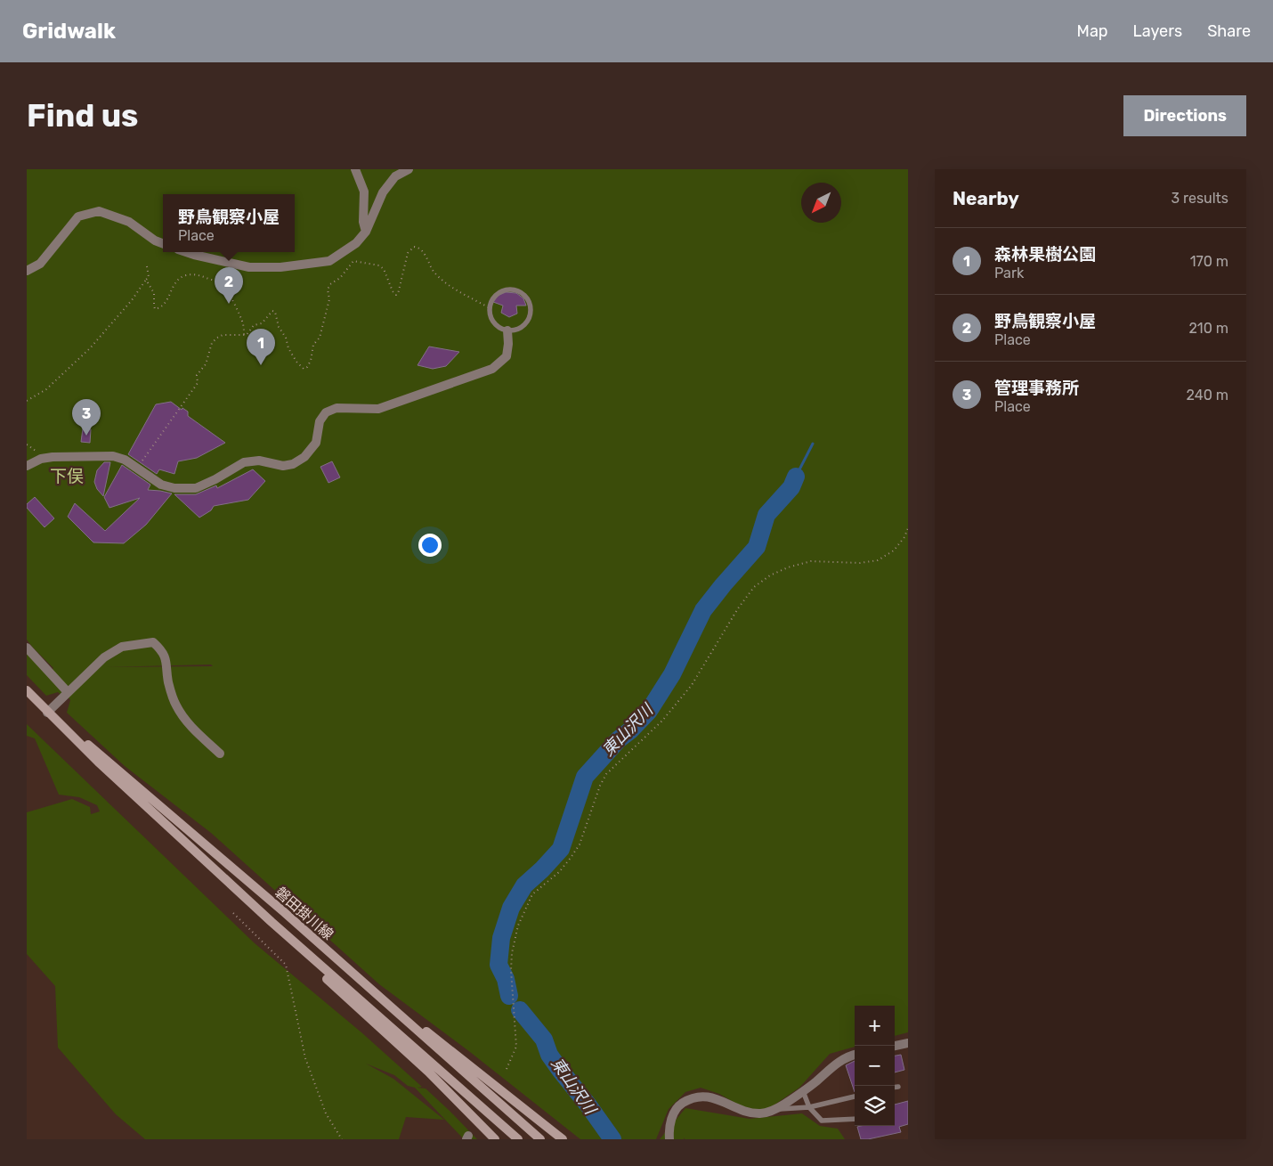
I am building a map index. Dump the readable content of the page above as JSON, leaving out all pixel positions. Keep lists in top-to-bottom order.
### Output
{
  "streets": {
    "main road": ["磐田掛川線"]
  },
  "districts": ["下俣"],
  "water": ["東山沢川"],
  "north": "bottom left",
  "page": {
    "header": "Gridwalk",
    "nav": ["Map", "Layers", "Share"],
    "buttons": "Directions",
    "title": "Find us",
    "heading": ["Nearby", "3 results"],
    "popup": ["野鳥観察小屋", "Place"],
    "list": [
      {
        "mark": "1",
        "name": "森林果樹公園",
        "note": "Park",
        "value": "170 m"
      },
      {
        "mark": "2",
        "name": "野鳥観察小屋",
        "note": "Place",
        "value": "210 m"
      },
      {
        "mark": "3",
        "name": "管理事務所",
        "note": "Place",
        "value": "240 m"
      }
    ],
    "pins": ["2", "1", "3"],
    "map_buttons": ["+", "−"]
  }
}
